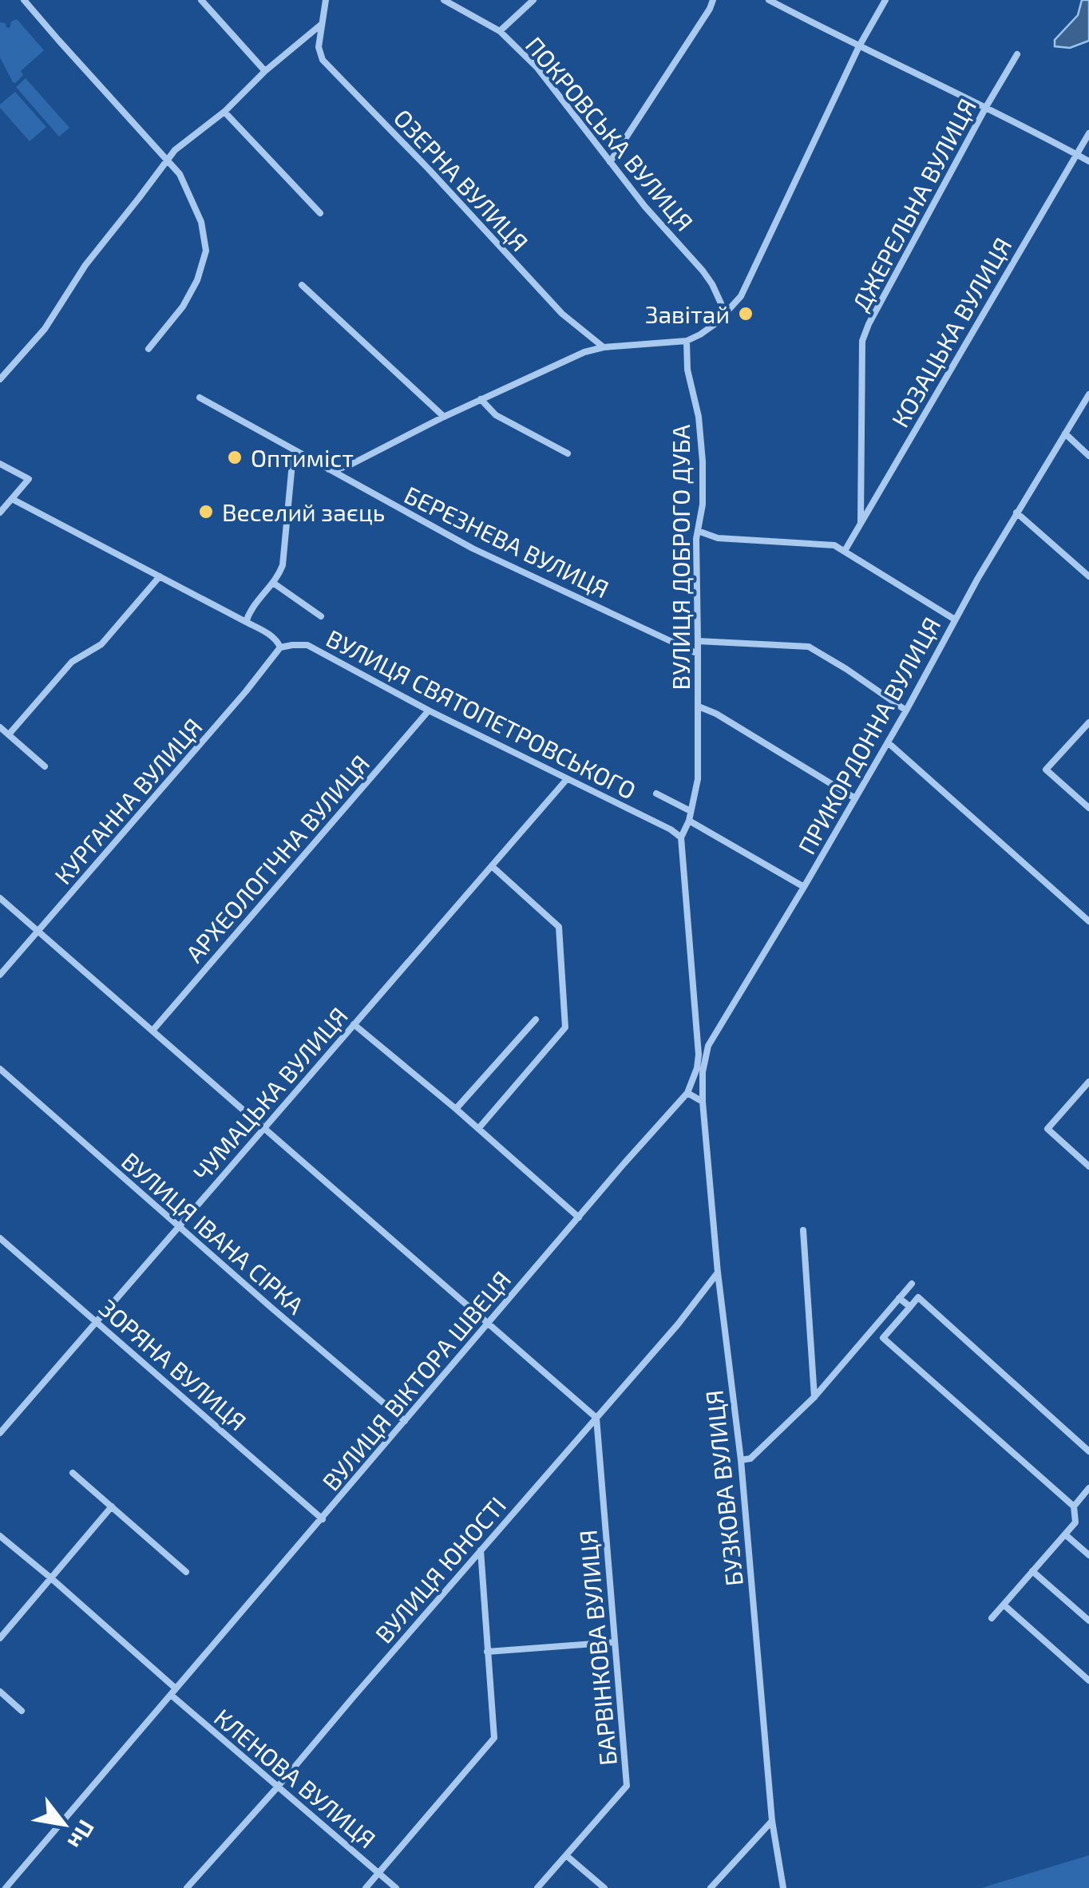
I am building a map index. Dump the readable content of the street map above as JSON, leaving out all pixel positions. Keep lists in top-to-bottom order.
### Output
{
  "streets": {
    "street": [
      "ПОКРОВСЬКА ВУЛИЦЯ",
      "ОЗЕРНА ВУЛИЦЯ",
      "ДЖЕРЕЛЬНА ВУЛИЦЯ",
      "КОЗАЦЬКА ВУЛИЦЯ",
      "БЕРЕЗНЕВА ВУЛИЦЯ",
      "ВУЛИЦЯ ДОБРОГО ДУБА",
      "ВУЛИЦЯ СВЯТОПЕТРОВСЬКОГО",
      "ПРИКОРДОННА ВУЛИЦЯ",
      "КУРГАННА ВУЛИЦЯ",
      "АРХЕОЛОГІЧНА ВУЛИЦЯ",
      "ЧУМАЦЬКА ВУЛИЦЯ",
      "ВУЛИЦЯ ІВАНА СІРКА",
      "ЗОРЯНА ВУЛИЦЯ",
      "ВУЛИЦЯ ВІКТОРА ШВЕЦЯ",
      "БУЗКОВА ВУЛИЦЯ",
      "ВУЛИЦЯ ЮНОСТІ",
      "БАРВІНКОВА ВУЛИЦЯ",
      "КЛЕНОВА ВУЛИЦЯ"
    ]
  },
  "crossings": [
    ["ДЖЕРЕЛЬНА ВУЛИЦЯ", "КОЗАЦЬКА ВУЛИЦЯ"],
    ["БЕРЕЗНЕВА ВУЛИЦЯ", "ВУЛИЦЯ ДОБРОГО ДУБА"],
    ["ВУЛИЦЯ ДОБРОГО ДУБА", "ВУЛИЦЯ СВЯТОПЕТРОВСЬКОГО"],
    ["ВУЛИЦЯ ДОБРОГО ДУБА", "ВУЛИЦЯ ВІКТОРА ШВЕЦЯ"],
    ["ВУЛИЦЯ СВЯТОПЕТРОВСЬКОГО", "КУРГАННА ВУЛИЦЯ"],
    ["ВУЛИЦЯ СВЯТОПЕТРОВСЬКОГО", "АРХЕОЛОГІЧНА ВУЛИЦЯ"],
    ["ВУЛИЦЯ СВЯТОПЕТРОВСЬКОГО", "ЧУМАЦЬКА ВУЛИЦЯ"],
    ["ВУЛИЦЯ СВЯТОПЕТРОВСЬКОГО", "ВУЛИЦЯ ВІКТОРА ШВЕЦЯ"],
    ["ПРИКОРДОННА ВУЛИЦЯ", "БУЗКОВА ВУЛИЦЯ"],
    ["ЧУМАЦЬКА ВУЛИЦЯ", "ВУЛИЦЯ ІВАНА СІРКА"],
    ["ЧУМАЦЬКА ВУЛИЦЯ", "ЗОРЯНА ВУЛИЦЯ"],
    ["ВУЛИЦЯ ІВАНА СІРКА", "ВУЛИЦЯ ВІКТОРА ШВЕЦЯ"],
    ["ЗОРЯНА ВУЛИЦЯ", "ВУЛИЦЯ ВІКТОРА ШВЕЦЯ"],
    ["ВУЛИЦЯ ВІКТОРА ШВЕЦЯ", "КЛЕНОВА ВУЛИЦЯ"],
    ["БУЗКОВА ВУЛИЦЯ", "ВУЛИЦЯ ЮНОСТІ"],
    ["ВУЛИЦЯ ЮНОСТІ", "БАРВІНКОВА ВУЛИЦЯ"],
    ["ВУЛИЦЯ ЮНОСТІ", "КЛЕНОВА ВУЛИЦЯ"]
  ],
  "places": ["Завітай", "Оптиміст", "Веселий заєць"],
  "north": "bottom right"
}
